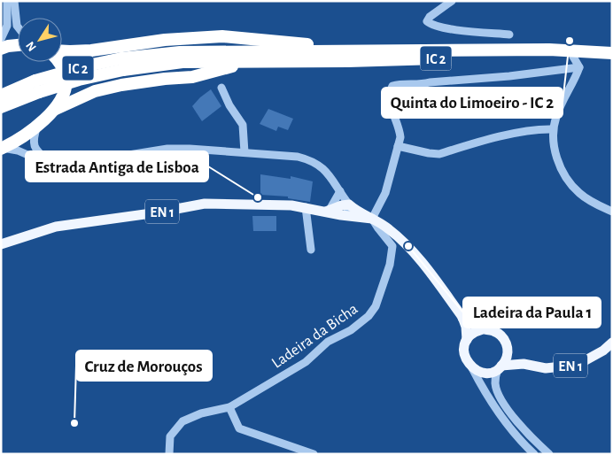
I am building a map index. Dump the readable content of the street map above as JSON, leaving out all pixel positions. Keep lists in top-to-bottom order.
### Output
{
  "streets": {
    "highway": ["IC 2"],
    "main road": ["EN 1"],
    "street": ["Ladeira da Bicha"]
  },
  "crossings": [
    ["EN 1", "Ladeira da Bicha"]
  ],
  "places": [
    "Quinta do Limoeiro - IC 2",
    "Estrada Antiga de Lisboa",
    "Ladeira da Paula 1",
    "Cruz de Morouços"
  ],
  "north": "bottom left"
}
